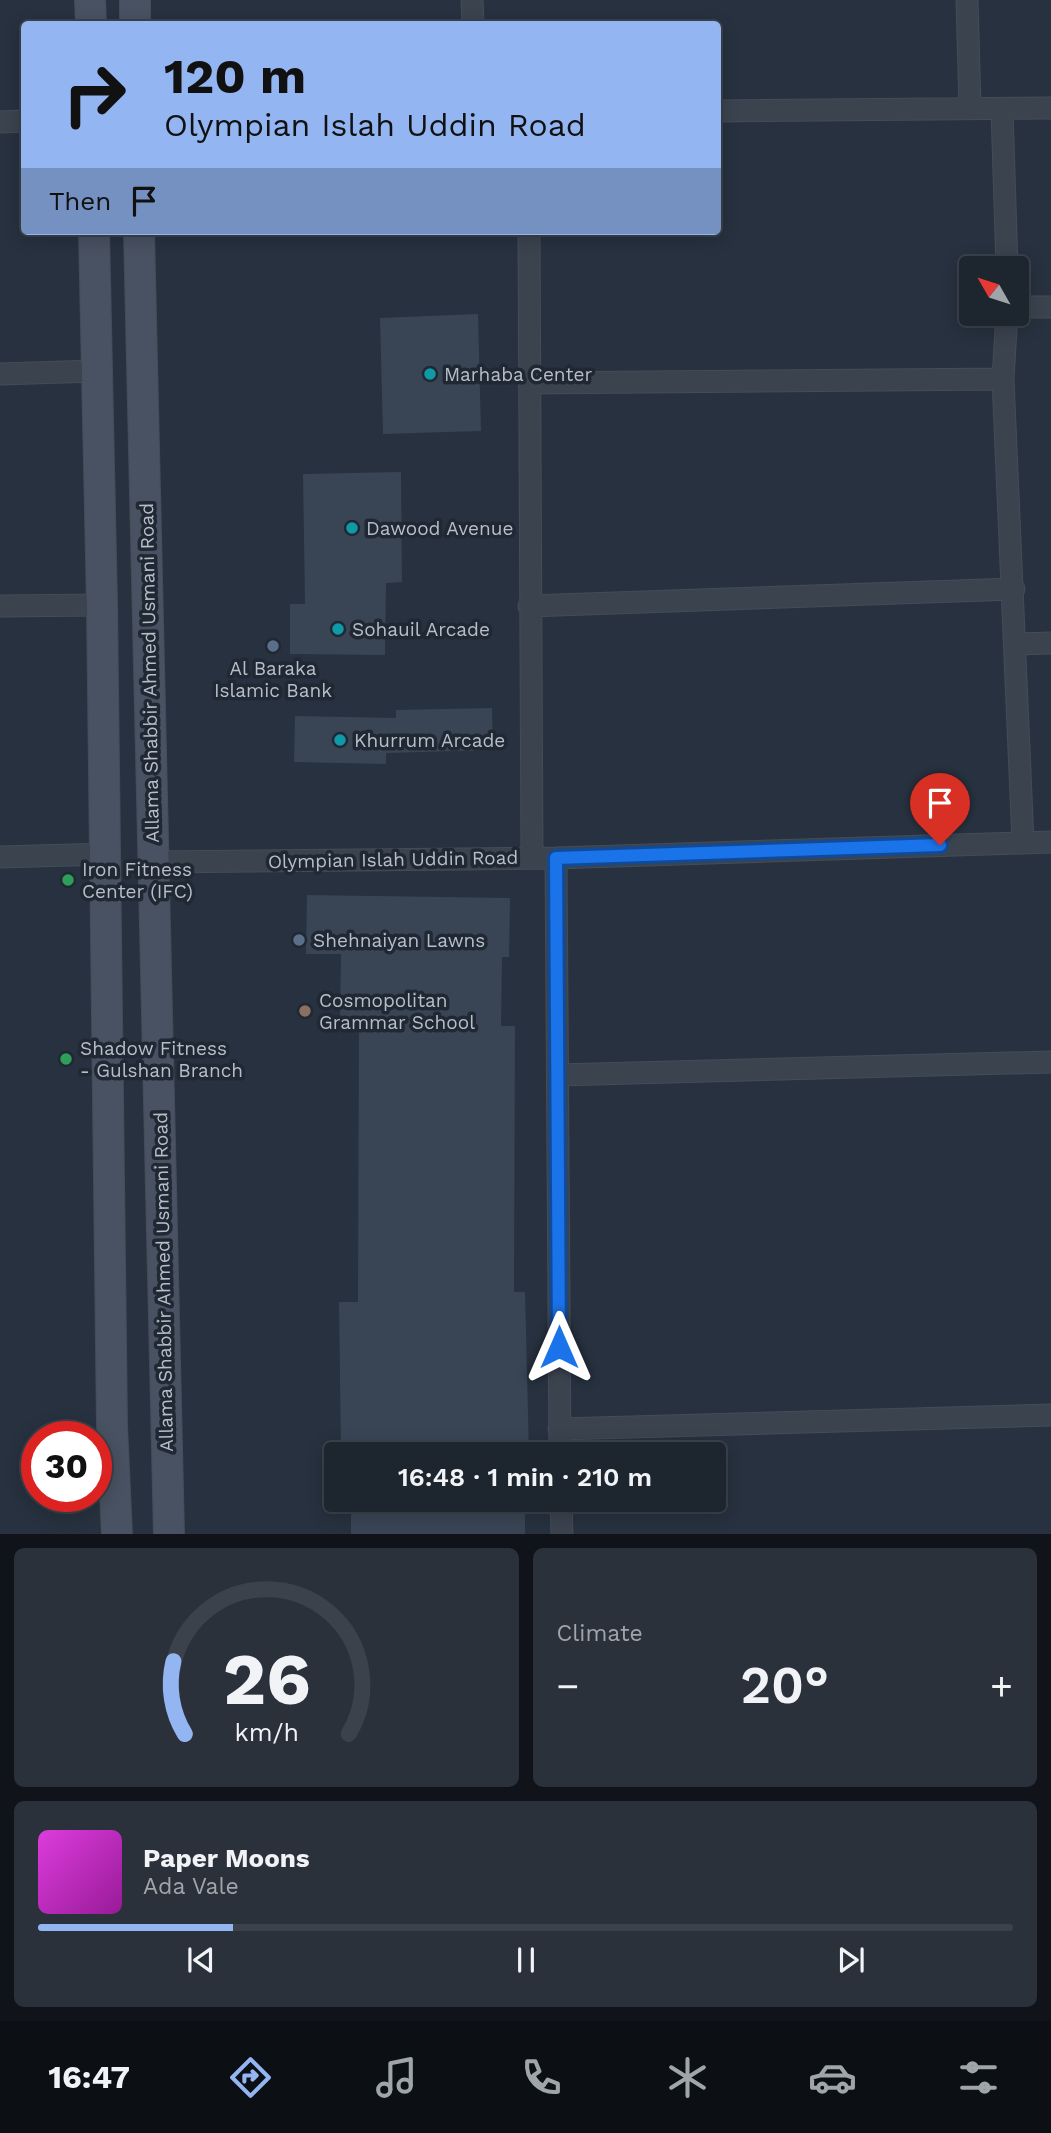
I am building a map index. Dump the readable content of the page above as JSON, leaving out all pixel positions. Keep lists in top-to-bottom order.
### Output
{
  "streets": {
    "main road": ["Allama Shabbir Ahmed Usmani Road"],
    "street": ["Olympian Islah Uddin Road"]
  },
  "crossings": [
    ["Allama Shabbir Ahmed Usmani Road", "Olympian Islah Uddin Road"]
  ],
  "places": [
    "Marhaba Center",
    "Dawood Avenue",
    "Sohauil Arcade",
    "Al Baraka Islamic Bank",
    "Khurrum Arcade",
    "Iron Fitness Center (IFC)",
    "Shehnaiyan Lawns",
    "Cosmopolitan Grammar School",
    "Shadow Fitness - Gulshan Branch"
  ],
  "north": "top left",
  "page": {
    "turn": ["120 m", "Olympian Islah Uddin Road"],
    "then": "Then",
    "limit": "30",
    "trip": "16:48 · 1 min · 210 m",
    "tile": "Climate",
    "heat": ["−", "20°", "+"],
    "song": ["Paper Moons", "Ada Vale"],
    "tabs": "16:47",
    "gauge": ["26", "km/h"]
  }
}
